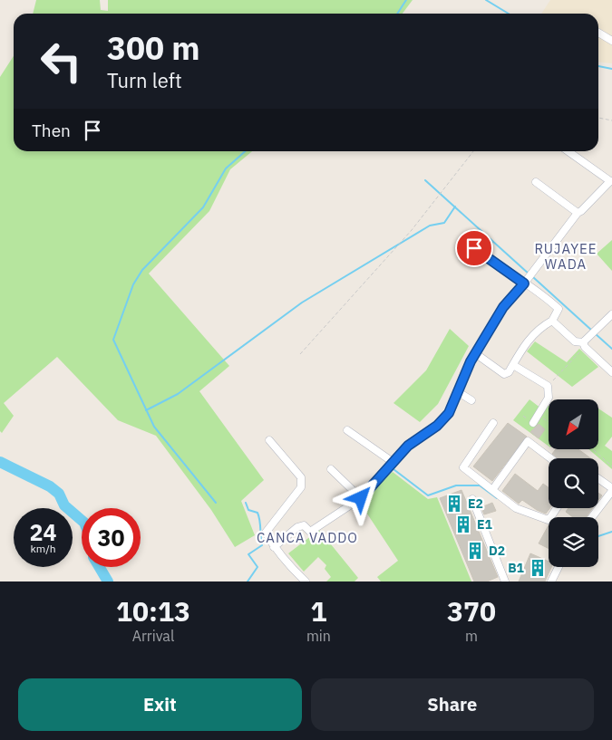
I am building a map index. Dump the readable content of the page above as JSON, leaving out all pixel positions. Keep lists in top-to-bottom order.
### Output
{
  "districts": ["RUJAYEE WADA", "CANCA VADDO"],
  "places": {
    "building": [
      "E2",
      "E1",
      "D2",
      "B1"
    ]
  },
  "north": "bottom left",
  "page": {
    "turn": ["300 m", "Turn left"],
    "then": "Then",
    "speed": "24 km/h",
    "limit": "30",
    "eta": [
      "10:13",
      "Arrival",
      "1",
      "min",
      "370",
      "m"
    ],
    "buttons": ["Exit", "Share"]
  }
}
